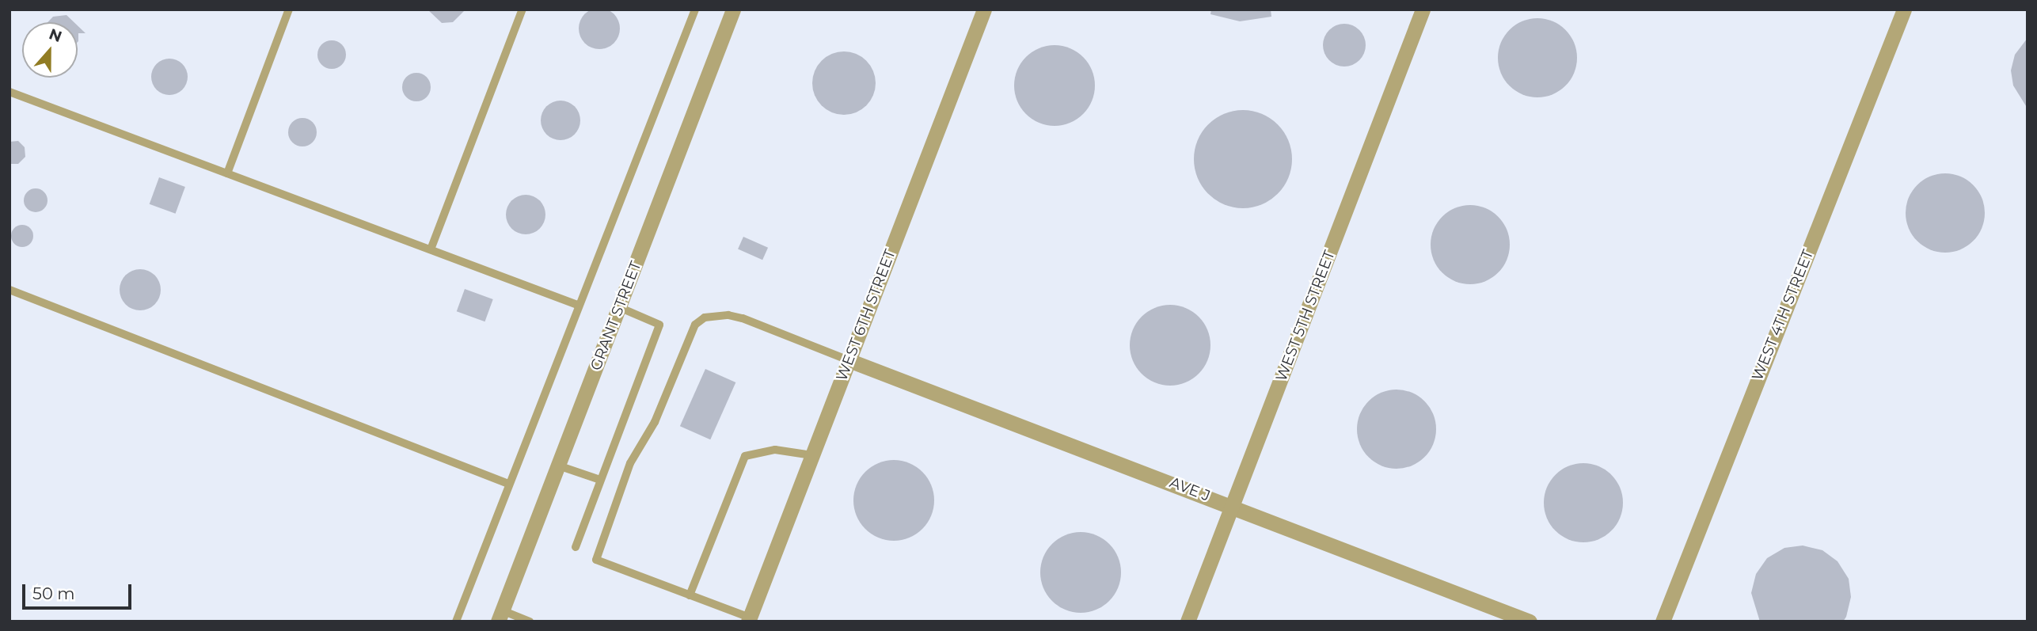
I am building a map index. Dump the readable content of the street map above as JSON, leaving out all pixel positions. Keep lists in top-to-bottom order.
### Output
{
  "streets": {
    "street": [
      "WEST 6TH STREET",
      "WEST 4TH STREET",
      "GRANT STREET",
      "WEST 5TH STREET",
      "AVE J"
    ]
  },
  "crossings": [
    ["WEST 6TH STREET", "AVE J"],
    ["WEST 5TH STREET", "AVE J"]
  ],
  "scale_bar": "50 m",
  "north": "top"
}
